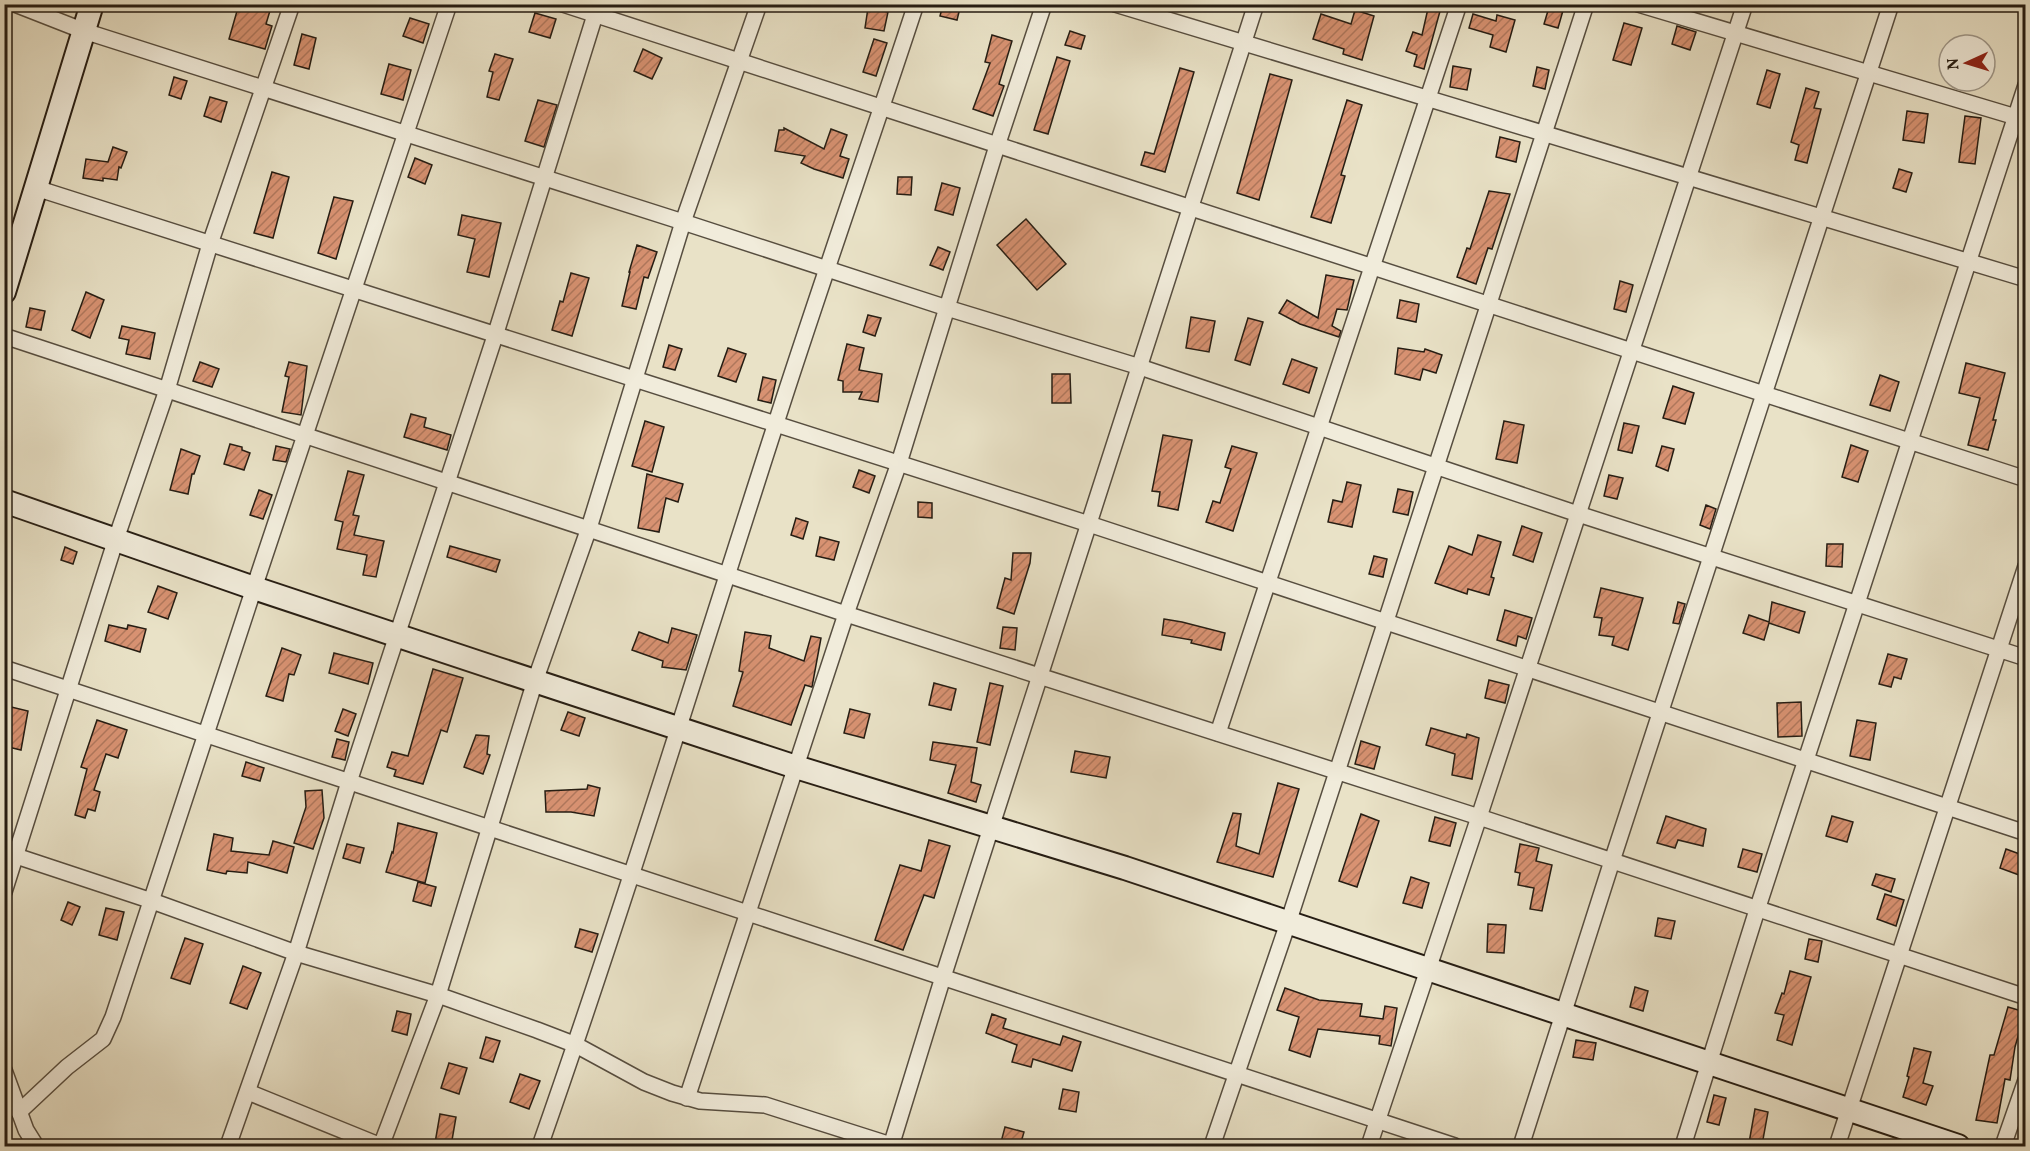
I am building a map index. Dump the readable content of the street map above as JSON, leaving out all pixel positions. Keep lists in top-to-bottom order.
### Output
{
  "north": "left"
}
